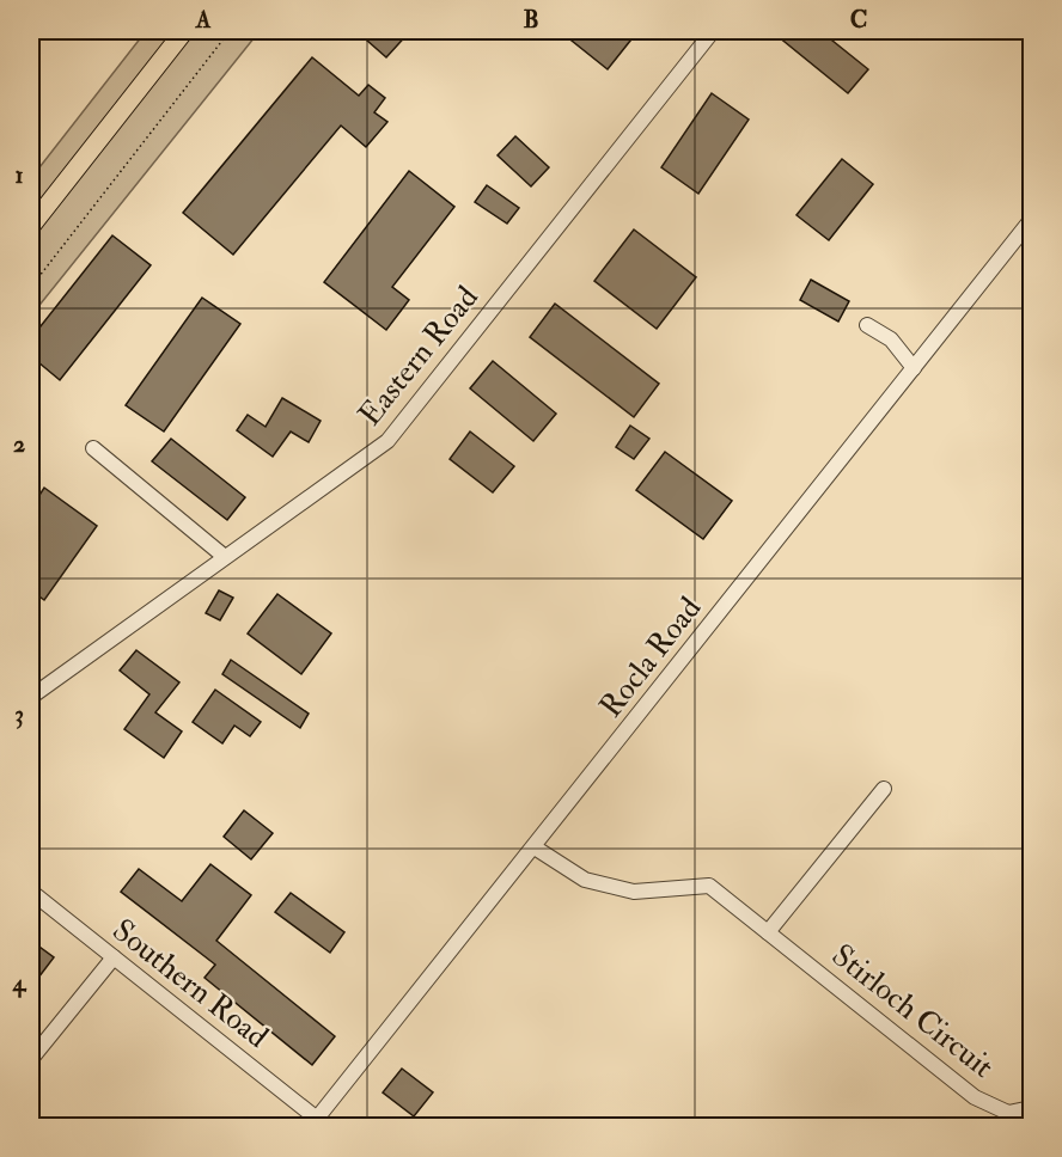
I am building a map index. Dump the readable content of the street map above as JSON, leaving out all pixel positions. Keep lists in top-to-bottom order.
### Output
{
  "streets": {
    "street": [
      "Eastern Road",
      "Rocla Road",
      "Southern Road",
      "Stirloch Circuit"
    ]
  },
  "crossings": [
    ["Rocla Road", "Southern Road"],
    ["Rocla Road", "Stirloch Circuit"]
  ],
  "grid": {
    "columns": ["A", "B", "C"],
    "rows": [
      "1",
      "2",
      "3",
      "4"
    ]
  }
}
